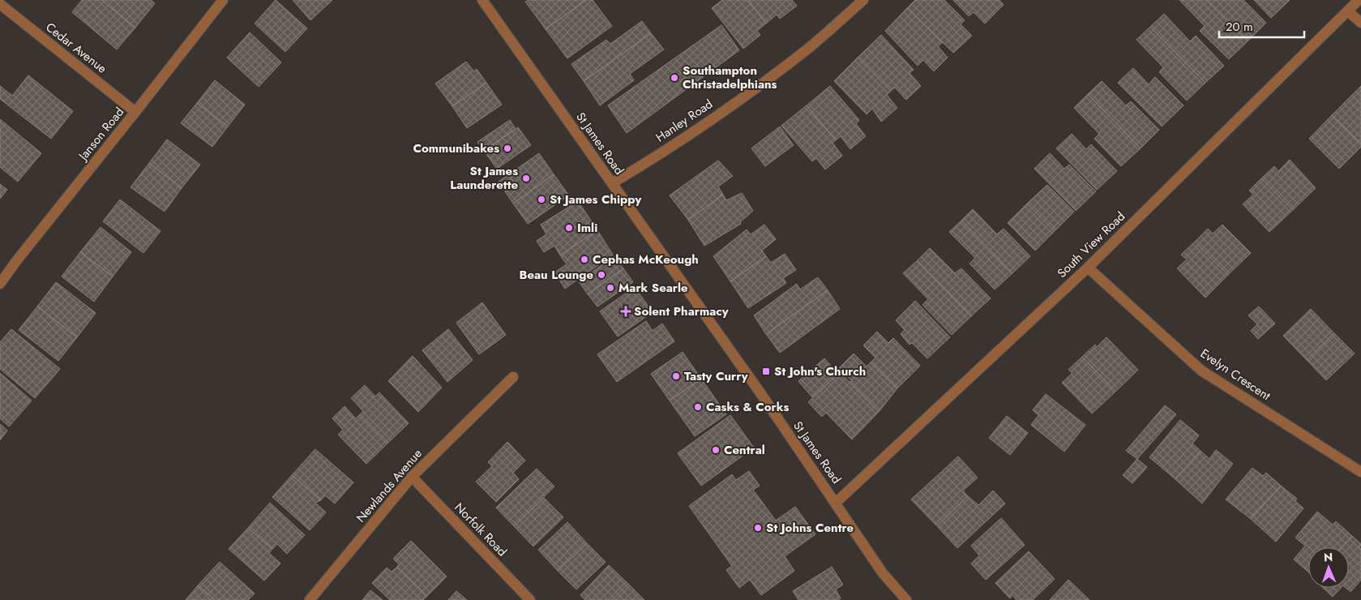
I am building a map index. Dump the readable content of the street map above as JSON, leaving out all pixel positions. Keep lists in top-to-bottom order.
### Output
{
  "streets": {
    "street": [
      "Cedar Avenue",
      "Hanley Road",
      "Janson Road",
      "St James Road",
      "South View Road",
      "Evelyn Crescent",
      "Newlands Avenue",
      "Norfolk Road"
    ]
  },
  "crossings": [
    ["Cedar Avenue", "Janson Road"],
    ["Hanley Road", "St James Road"],
    ["St James Road", "South View Road"],
    ["South View Road", "Evelyn Crescent"],
    ["Newlands Avenue", "Norfolk Road"]
  ],
  "places": {
    "other": [
      "Southampton Christadelphians",
      "Communibakes",
      "St James Launderette",
      "St James Chippy",
      "Imli",
      "Cephas McKeough",
      "Beau Lounge",
      "Mark Searle",
      "Tasty Curry",
      "Casks & Corks",
      "Central",
      "St Johns Centre"
    ],
    "health": ["Solent Pharmacy"],
    "transit": ["St John's Church"]
  },
  "scale_bar": "20 m",
  "north": "top"
}
